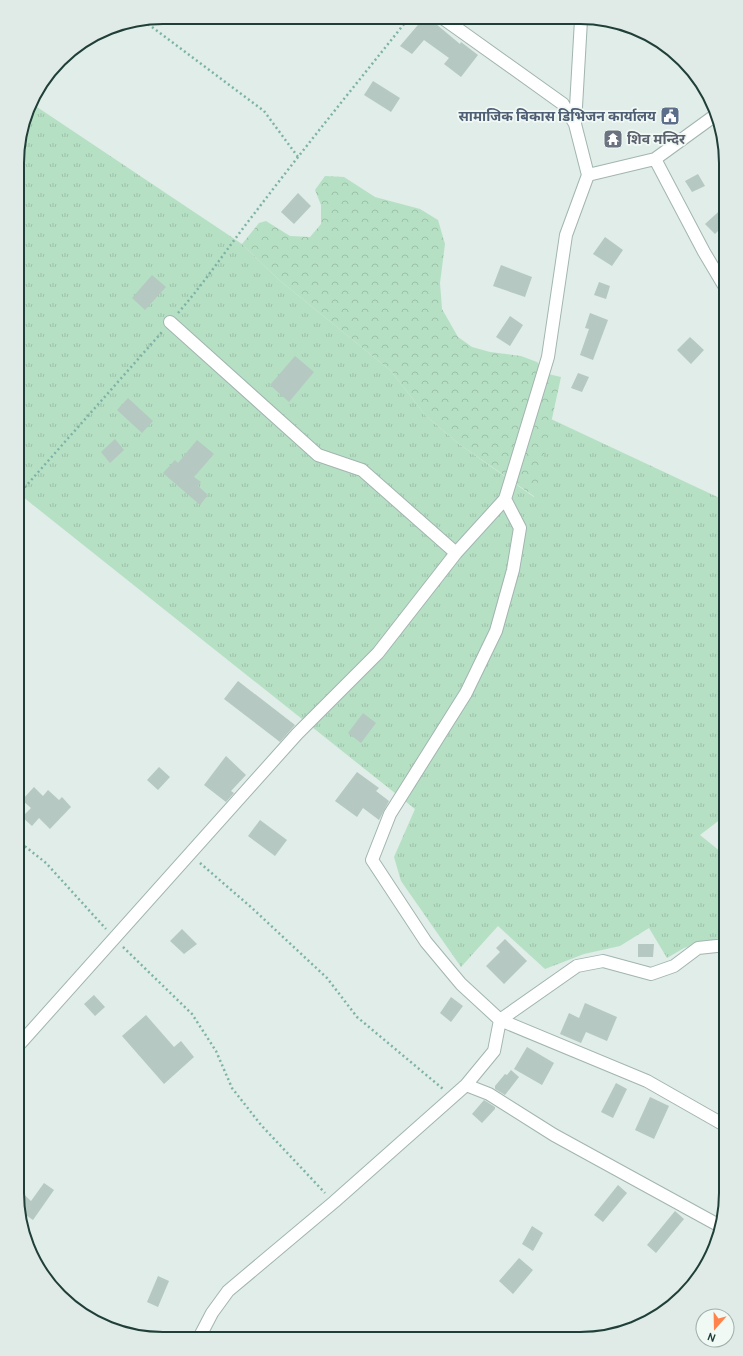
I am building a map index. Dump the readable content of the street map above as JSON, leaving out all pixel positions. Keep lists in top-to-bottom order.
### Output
{
  "places": {
    "public building": ["सामाजिक बिकास डिभिजन कार्यालय"],
    "temple": ["शिव मन्दिर"]
  },
  "north": "bottom"
}
